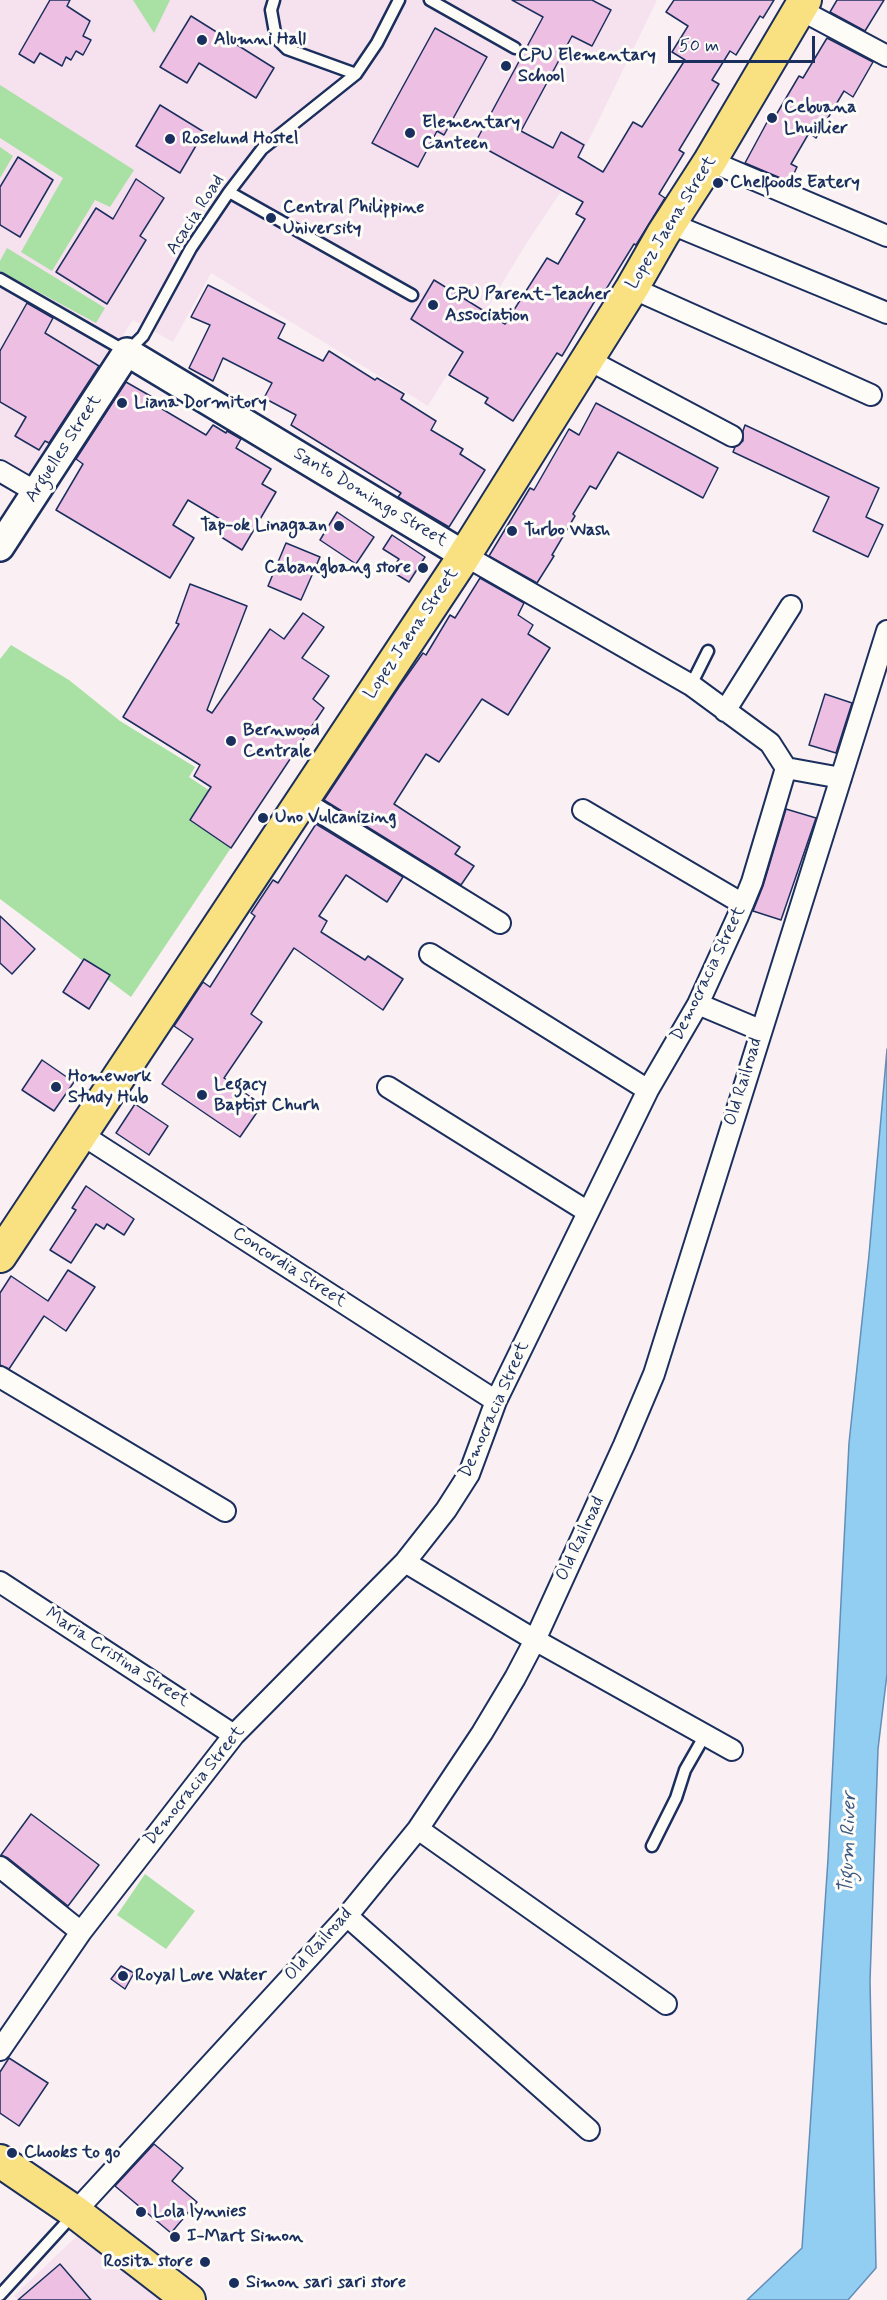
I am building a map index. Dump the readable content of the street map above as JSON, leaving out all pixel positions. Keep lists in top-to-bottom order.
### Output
{
  "streets": {
    "main road": ["Lopez Jaena Street"],
    "street": [
      "Arguelles Street",
      "Santo Domingo Street",
      "Democracia Street",
      "Old Railroad",
      "Concordia Street",
      "Maria Cristina Street"
    ],
    "lane": ["Acacia Road"]
  },
  "crossings": [
    ["Acacia Road", "Arguelles Street"],
    ["Acacia Road", "Santo Domingo Street"],
    ["Lopez Jaena Street", "Santo Domingo Street"],
    ["Lopez Jaena Street", "Concordia Street"],
    ["Arguelles Street", "Santo Domingo Street"],
    ["Santo Domingo Street", "Democracia Street"],
    ["Democracia Street", "Concordia Street"],
    ["Democracia Street", "Maria Cristina Street"]
  ],
  "water": ["Tigum River"],
  "places": [
    "Alumni Hall",
    "CPU Elementary School",
    "Cebuana Lhuillier",
    "Elementary Canteen",
    "Roselund Hostel",
    "Chelfoods Eatery",
    "Central Philippine University",
    "CPU Parent-Teacher Association",
    "Liana Dormitory",
    "Tap-ok Linagaan",
    "Turbo Wash",
    "Cabangbang store",
    "Bernwood Centrale",
    "Uno Vulcanizing",
    "Homework Study Hub",
    "Legacy Baptist Churh",
    "Royal Love Water",
    "Chooks to go",
    "Lola lynnies",
    "I-Mart Simon",
    "Rosita store",
    "Simon sari sari store"
  ],
  "scale_bar": "50 m"
}
